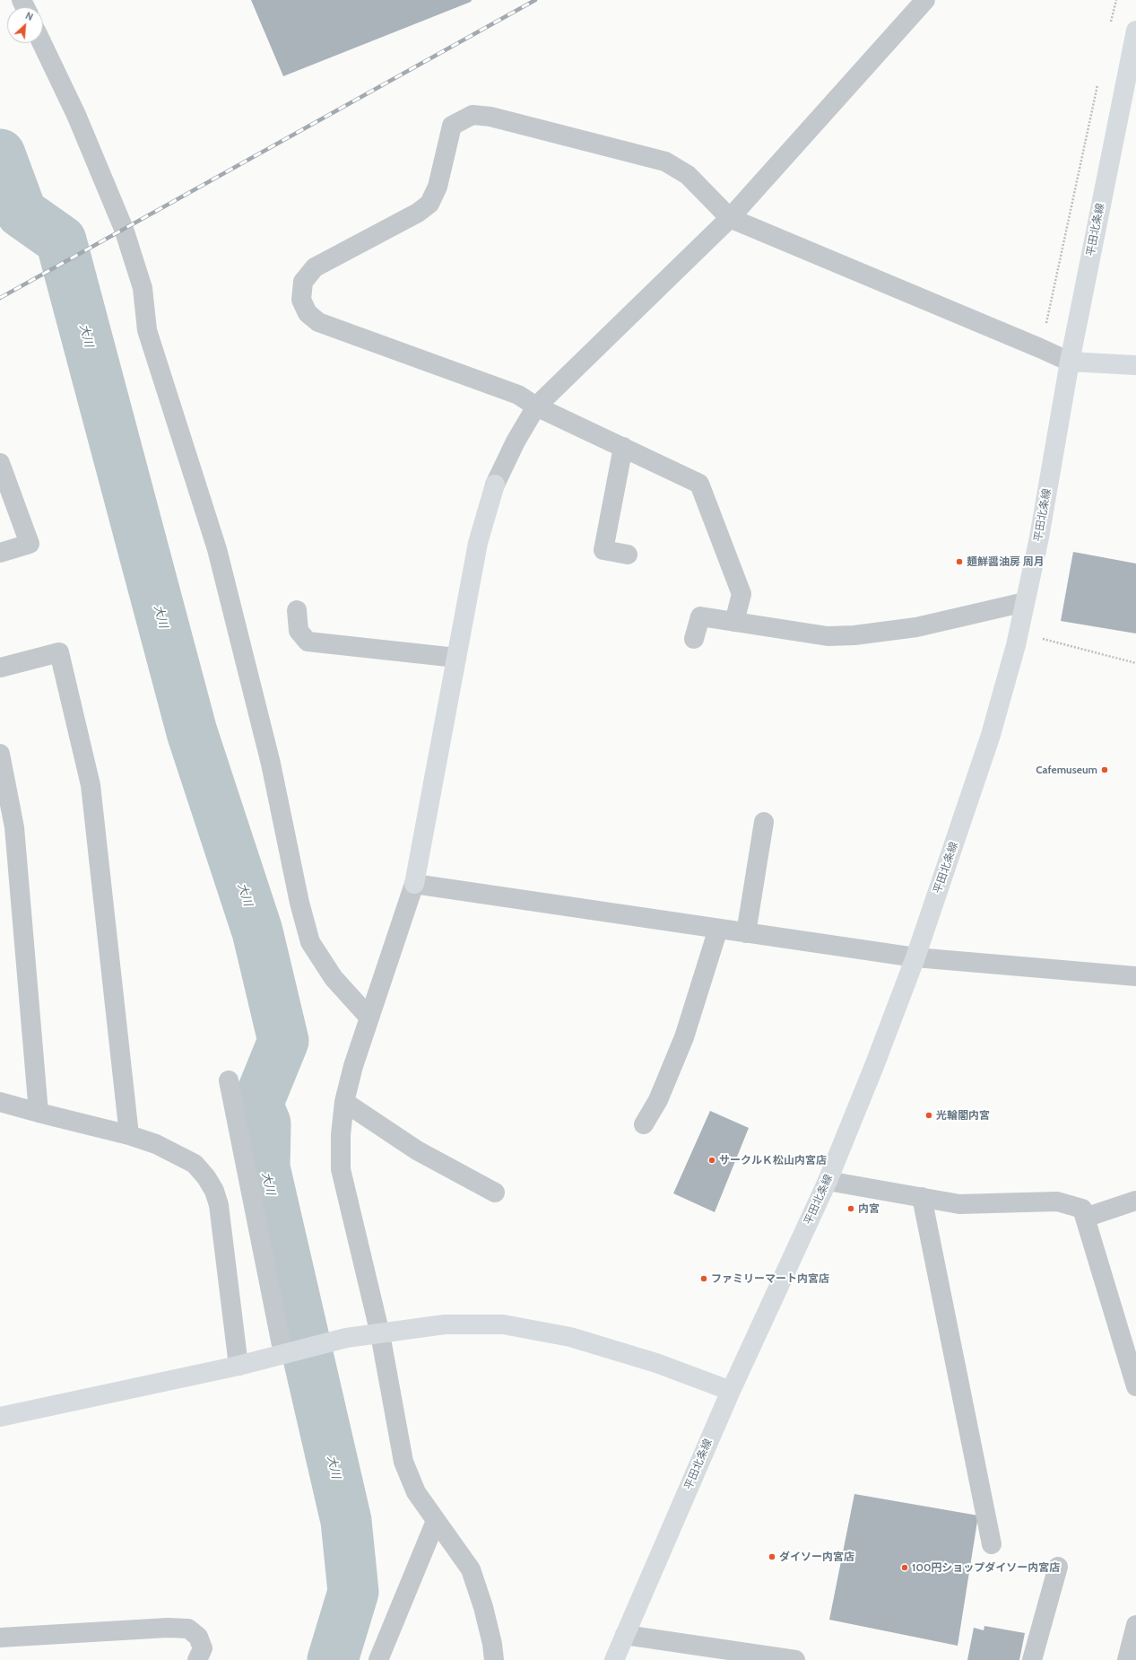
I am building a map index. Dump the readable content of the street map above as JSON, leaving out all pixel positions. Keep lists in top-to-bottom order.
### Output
{
  "streets": {
    "main road": ["平田北条線"]
  },
  "water": ["大川"],
  "places": [
    "麺鮮醤油房 周月",
    "Cafemuseum",
    "光輪閣内宮",
    "サークルＫ松山内宮店",
    "内宮",
    "ファミリーマート内宮店",
    "ダイソー内宮店",
    "100円ショップダイソー内宮店"
  ],
  "north": "top right"
}
